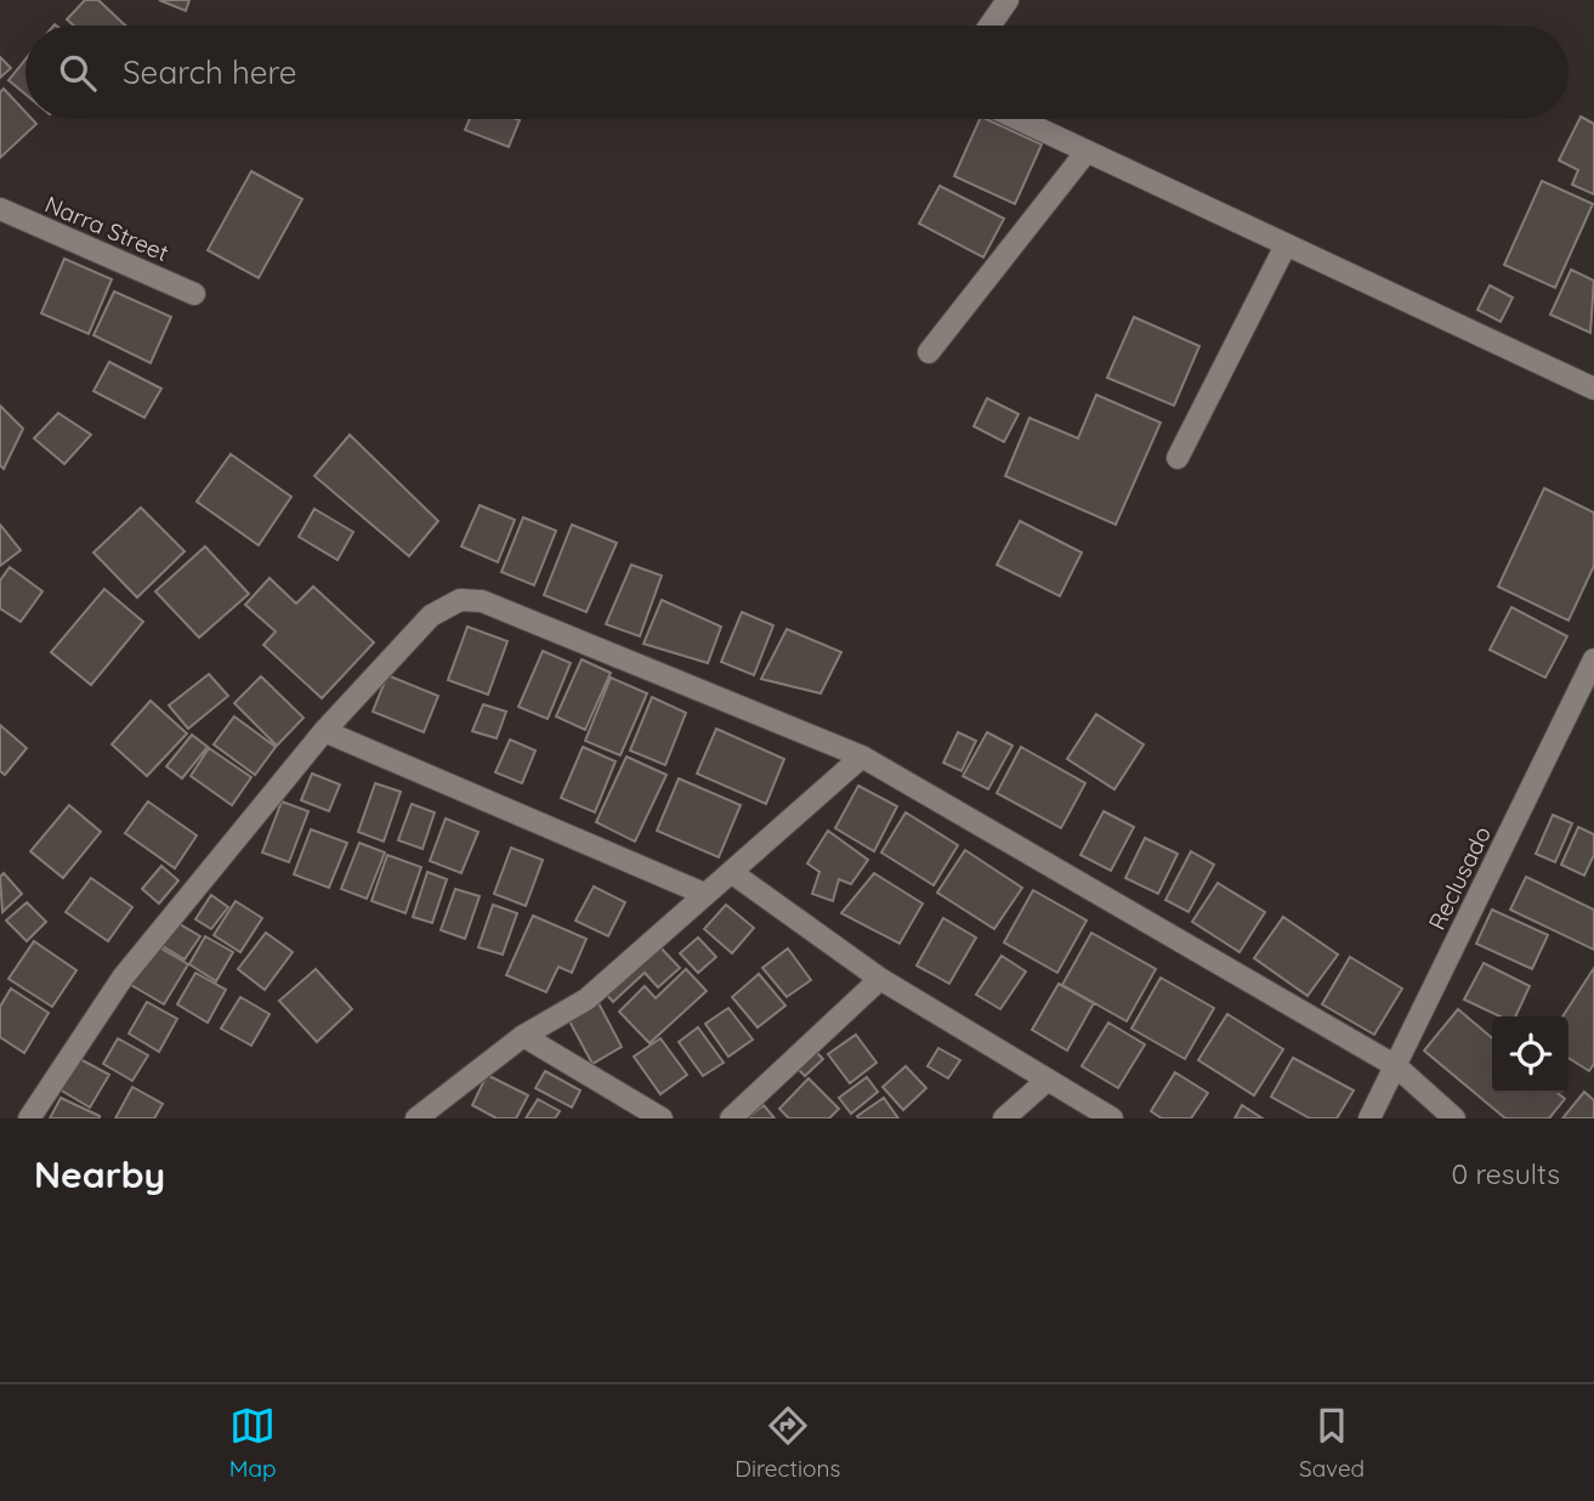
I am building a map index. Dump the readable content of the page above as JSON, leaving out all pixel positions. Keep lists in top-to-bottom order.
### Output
{
  "streets": {
    "street": ["Narra Street", "Reclusado"]
  },
  "page": {
    "search": "Search here",
    "heading": ["Nearby", "0 results"],
    "nav": ["Map", "Directions", "Saved"]
  }
}
